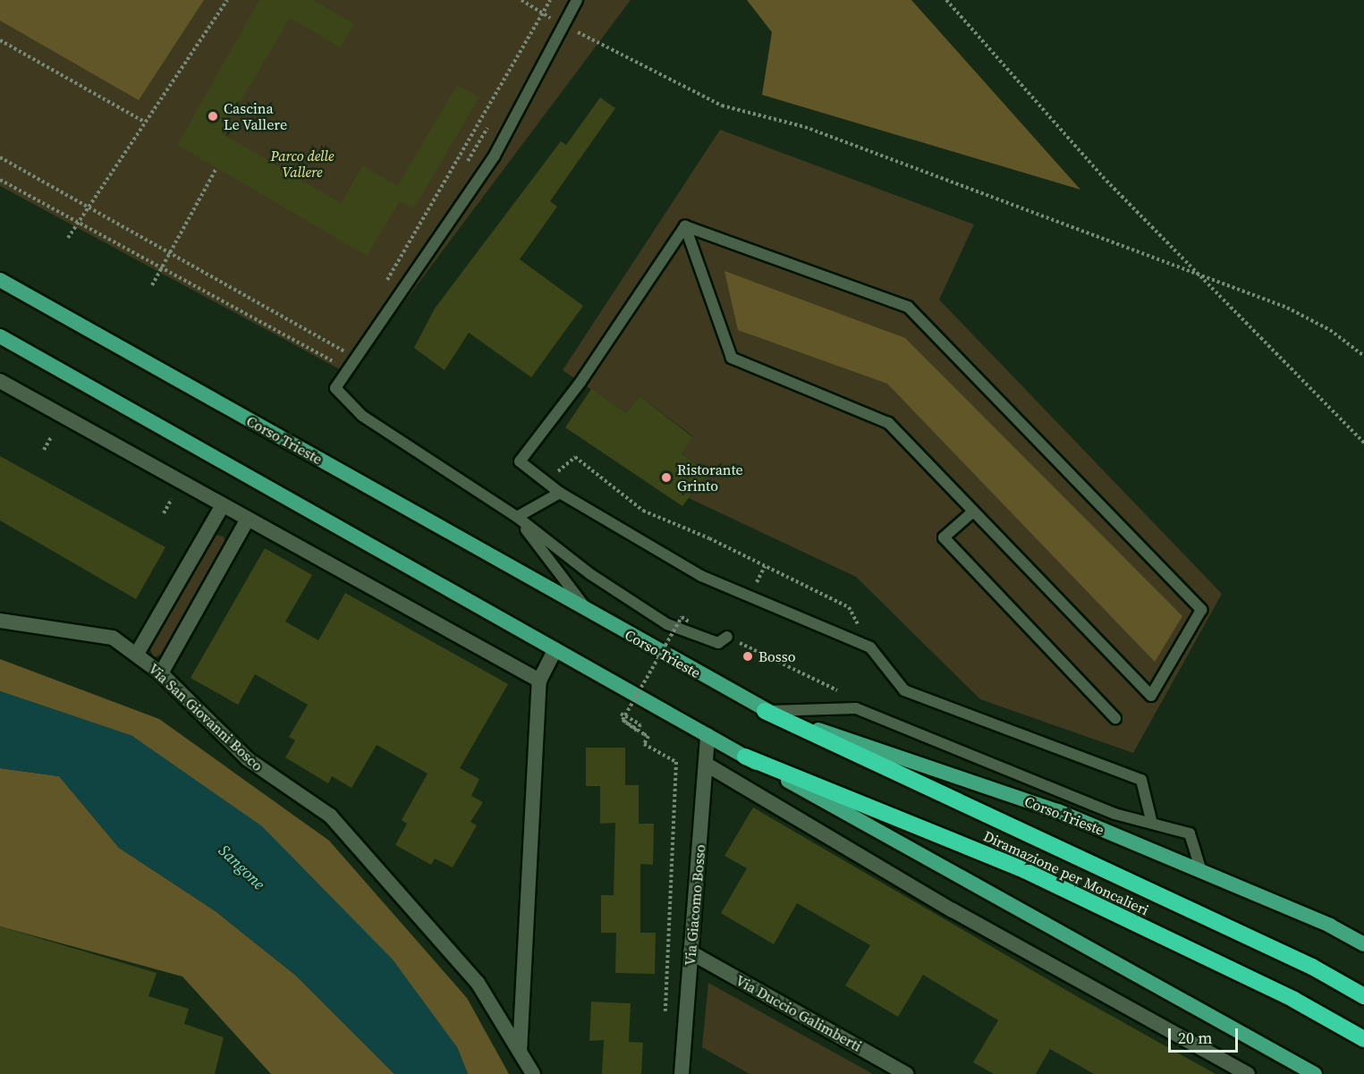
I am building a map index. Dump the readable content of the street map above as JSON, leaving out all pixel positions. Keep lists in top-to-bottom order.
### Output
{
  "streets": {
    "highway": ["Diramazione per Moncalieri"],
    "main road": ["Corso Trieste"],
    "street": ["Via San Giovanni Bosco", "Via Giacomo Bosso", "Via Duccio Galimberti"]
  },
  "crossings": [
    ["Corso Trieste", "Diramazione per Moncalieri"],
    ["Via Giacomo Bosso", "Via Duccio Galimberti"]
  ],
  "water": ["Sangone"],
  "parks": ["Parco delle Vallere"],
  "places": ["Cascina Le Vallere", "Ristorante Grinto", "Bosso"],
  "scale_bar": "20 m"
}
